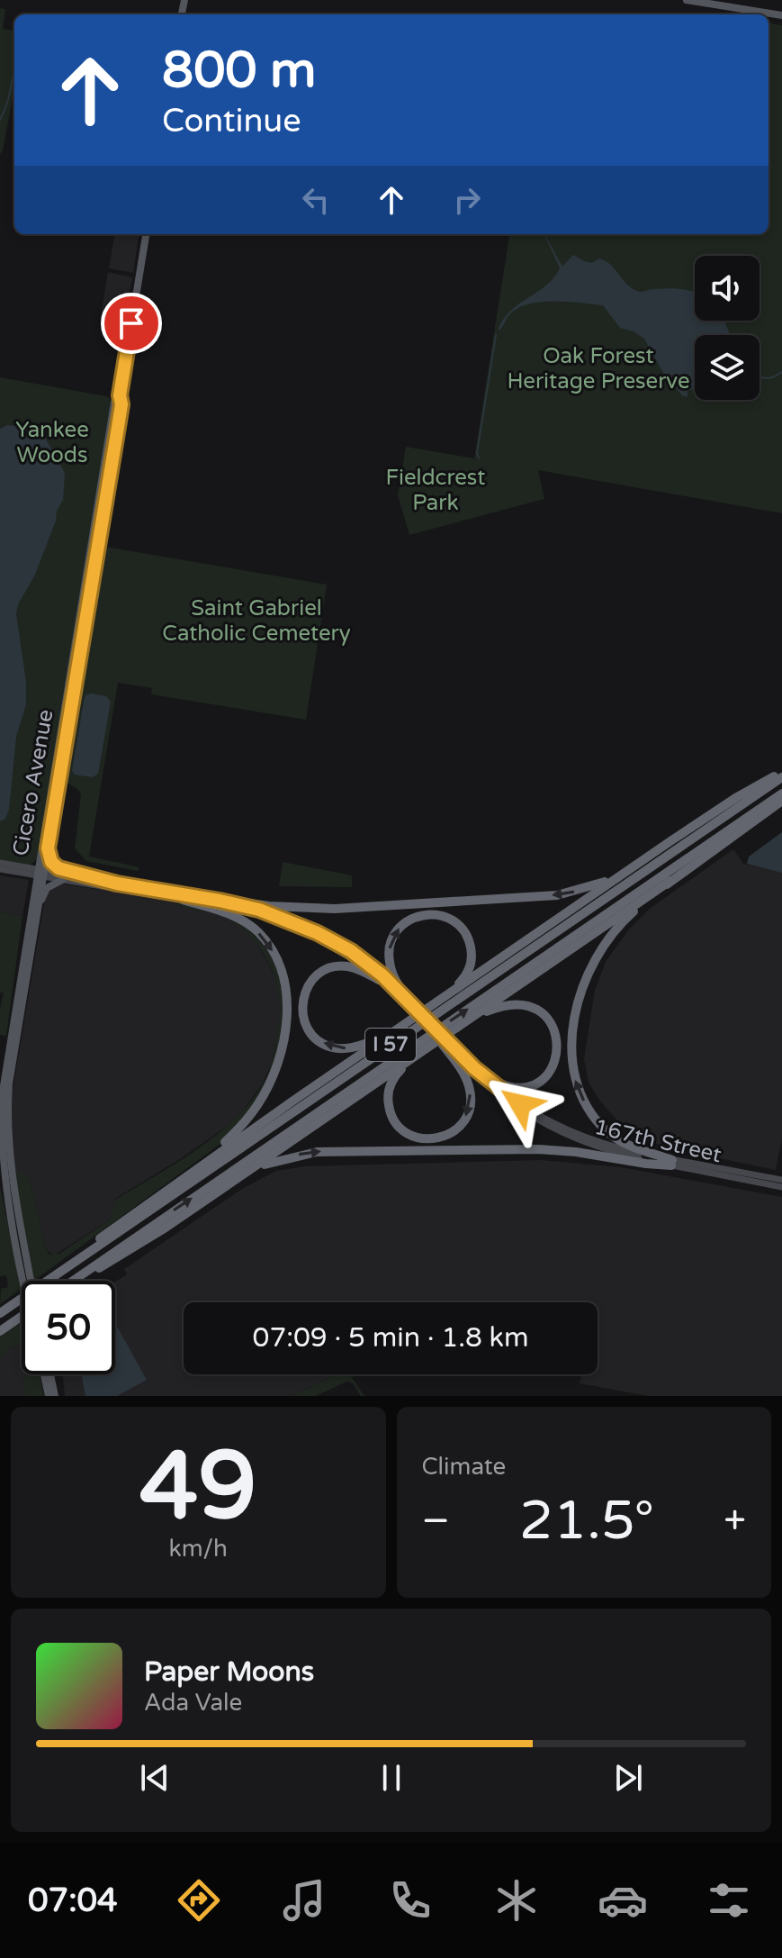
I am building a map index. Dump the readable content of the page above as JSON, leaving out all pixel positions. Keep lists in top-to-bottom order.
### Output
{
  "streets": {
    "highway": ["I 57"],
    "main road": ["Cicero Avenue", "167th Street"]
  },
  "crossings": [
    ["Cicero Avenue", "167th Street"]
  ],
  "parks": [
    "Oak Forest Heritage Preserve",
    "Yankee Woods",
    "Fieldcrest Park",
    "Saint Gabriel Catholic Cemetery"
  ],
  "page": {
    "turn": ["800 m", "Continue"],
    "limit": "50",
    "trip": "07:09 · 5 min · 1.8 km",
    "tile": [
      ["49", "km/h"],
      "Climate"
    ],
    "heat": ["−", "21.5°", "+"],
    "song": ["Paper Moons", "Ada Vale"],
    "tabs": "07:04"
  }
}
